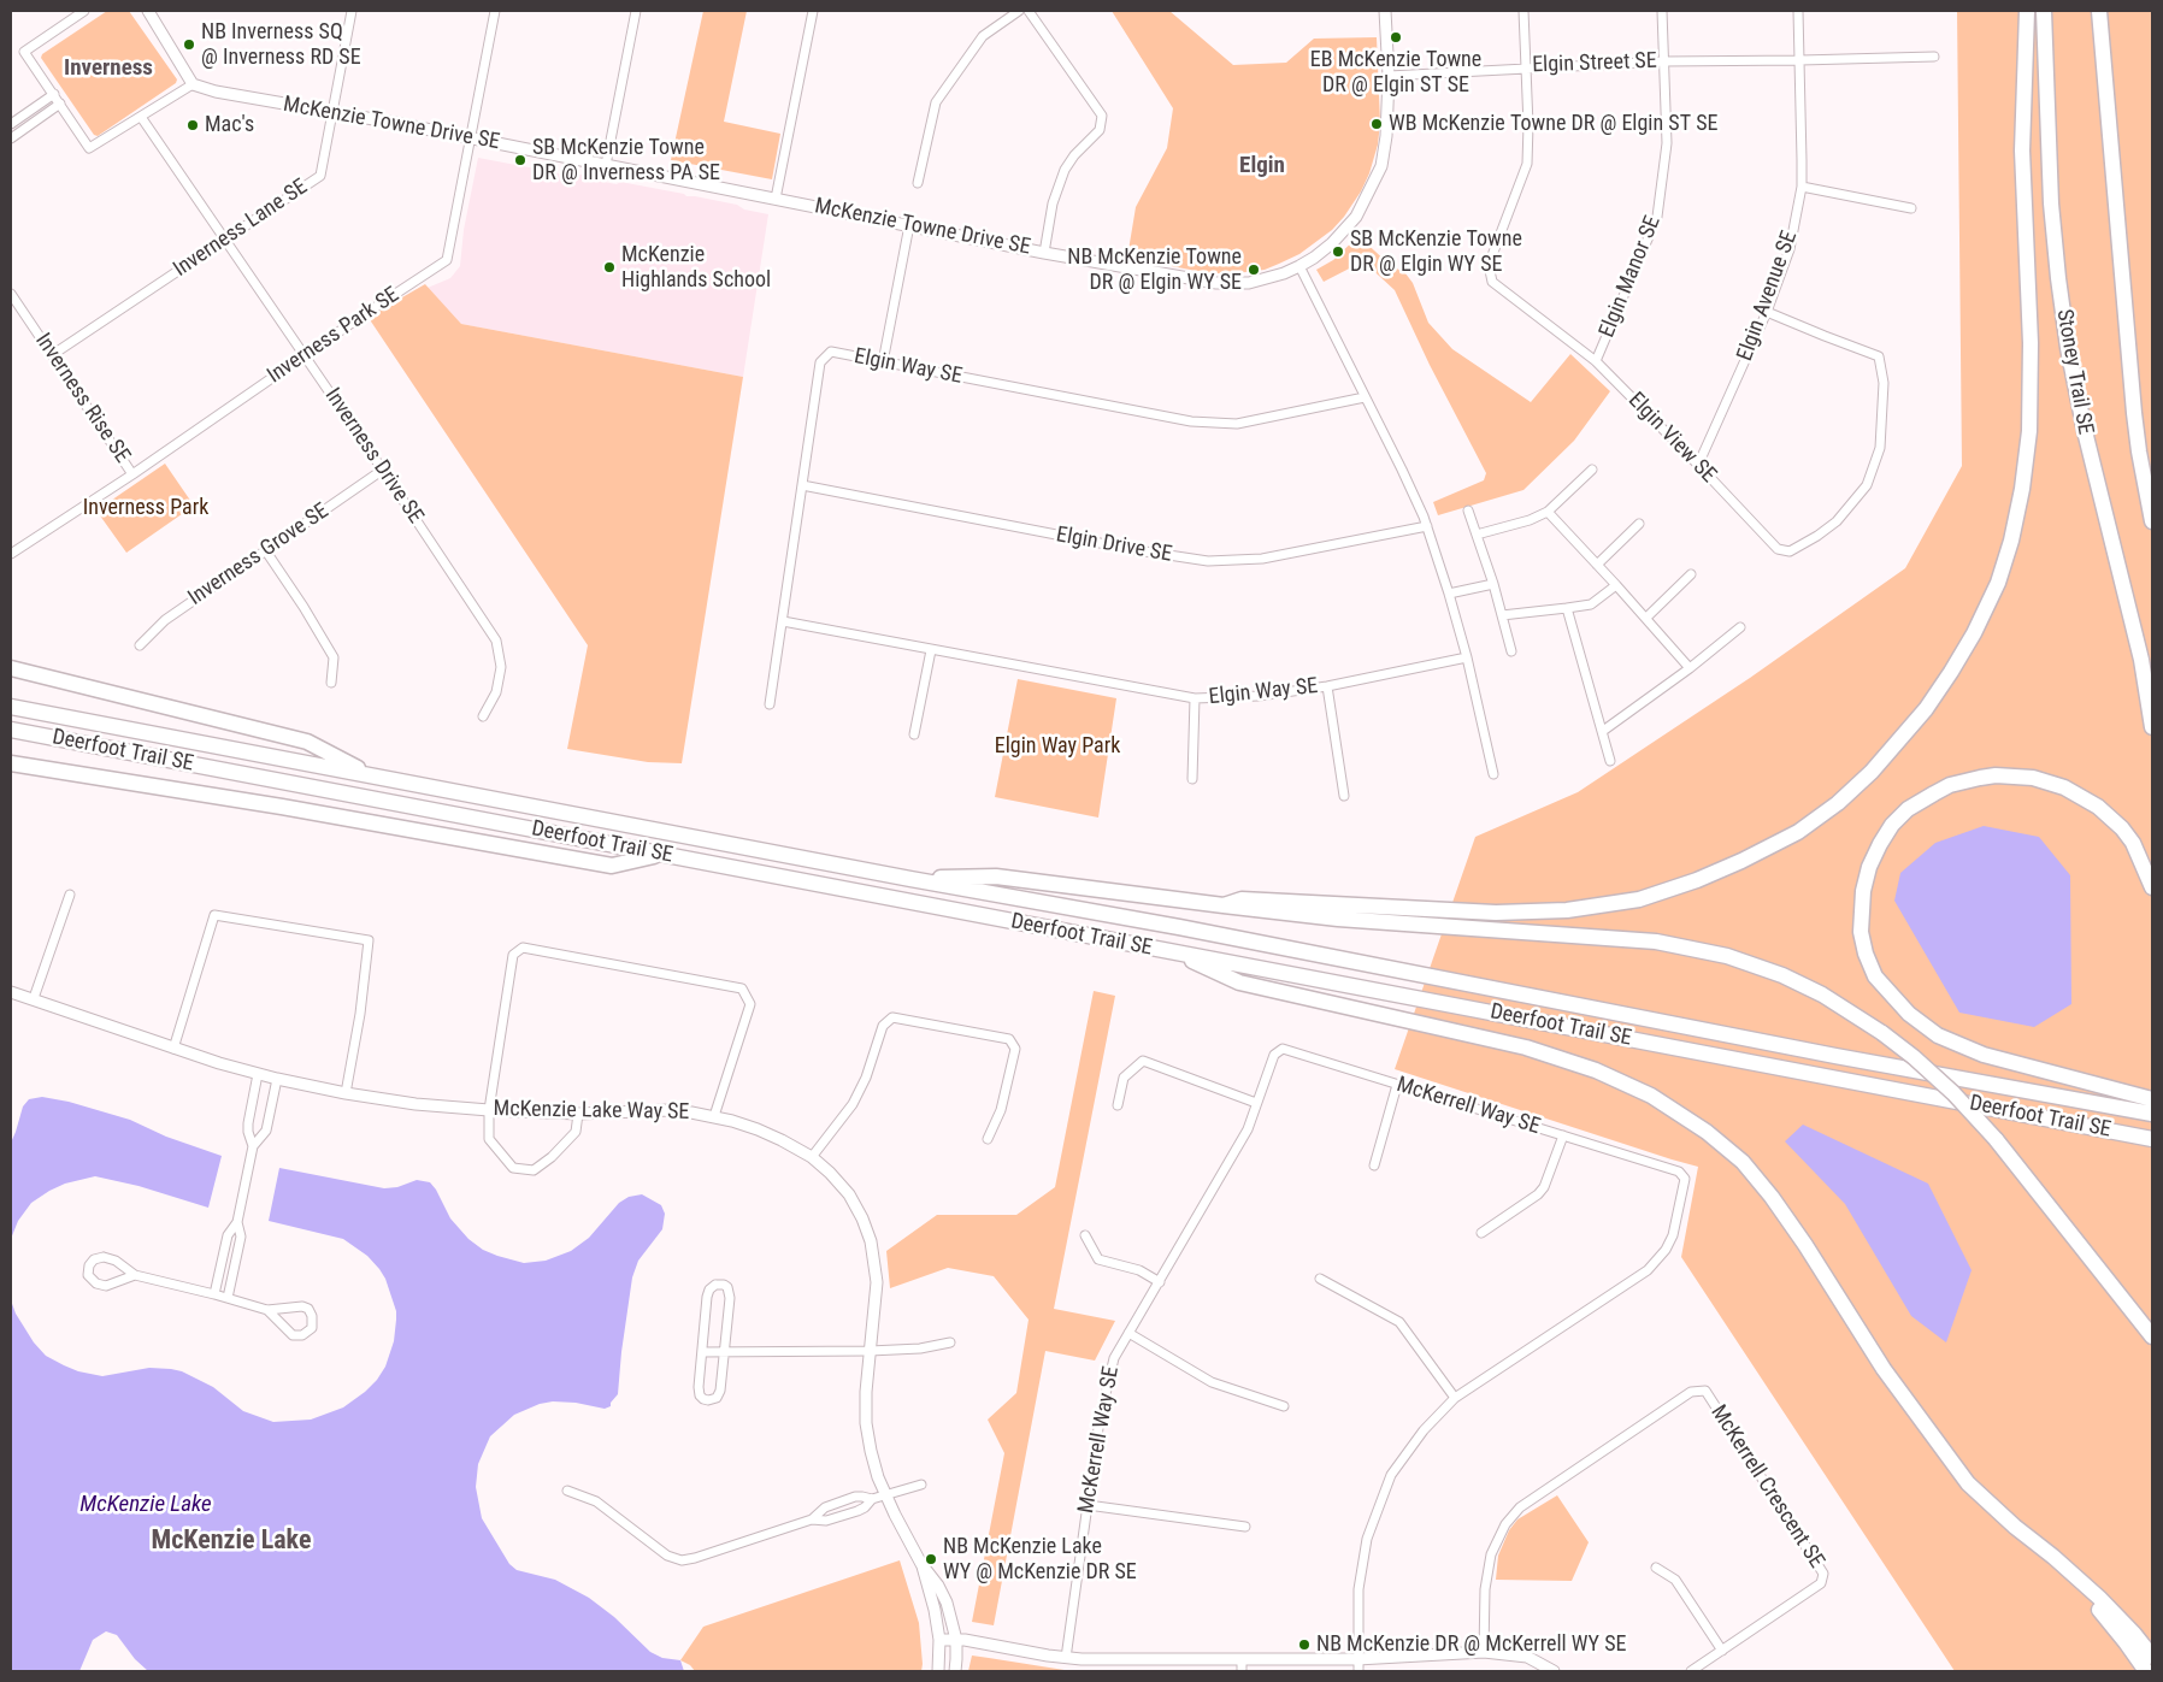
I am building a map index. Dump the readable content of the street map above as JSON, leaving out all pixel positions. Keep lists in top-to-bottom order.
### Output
{
  "streets": {
    "highway": ["Stoney Trail SE", "Deerfoot Trail SE"],
    "street": [
      "Elgin Street SE",
      "McKenzie Towne Drive SE",
      "Inverness Lane SE",
      "Elgin Manor SE",
      "Elgin Avenue SE",
      "Inverness Park SE",
      "Elgin Way SE",
      "Inverness Rise SE",
      "Elgin View SE",
      "Inverness Drive SE",
      "Elgin Drive SE",
      "Inverness Grove SE",
      "McKerrell Way SE",
      "McKenzie Lake Way SE",
      "McKerrell Crescent SE"
    ]
  },
  "crossings": [
    ["Elgin Street SE", "McKenzie Towne Drive SE"],
    ["Elgin Street SE", "Elgin Manor SE"],
    ["Elgin Street SE", "Elgin Avenue SE"],
    ["Elgin Street SE", "Elgin View SE"],
    ["McKenzie Towne Drive SE", "Inverness Lane SE"],
    ["McKenzie Towne Drive SE", "Inverness Park SE"],
    ["Inverness Lane SE", "Inverness Rise SE"],
    ["Inverness Lane SE", "Inverness Drive SE"],
    ["Elgin Manor SE", "Elgin View SE"],
    ["Elgin Avenue SE", "Elgin View SE"],
    ["Inverness Park SE", "Inverness Rise SE"],
    ["Inverness Park SE", "Inverness Drive SE"],
    ["Elgin Way SE", "Elgin Drive SE"],
    ["Inverness Drive SE", "Inverness Grove SE"]
  ],
  "districts": ["Inverness", "Elgin", "McKenzie Lake"],
  "water": ["McKenzie Lake"],
  "parks": ["Inverness Park", "Elgin Way Park"],
  "places": [
    "EB McKenzie Towne DR @ Elgin ST SE",
    "NB Inverness SQ @ Inverness RD SE",
    "WB McKenzie Towne DR @ Elgin ST SE",
    "Mac's",
    "SB McKenzie Towne DR @ Inverness PA SE",
    "SB McKenzie Towne DR @ Elgin WY SE",
    "McKenzie Highlands School",
    "NB McKenzie Towne DR @ Elgin WY SE",
    "NB McKenzie Lake WY @ McKenzie DR SE",
    "NB McKenzie DR @ McKerrell WY SE"
  ]
}
